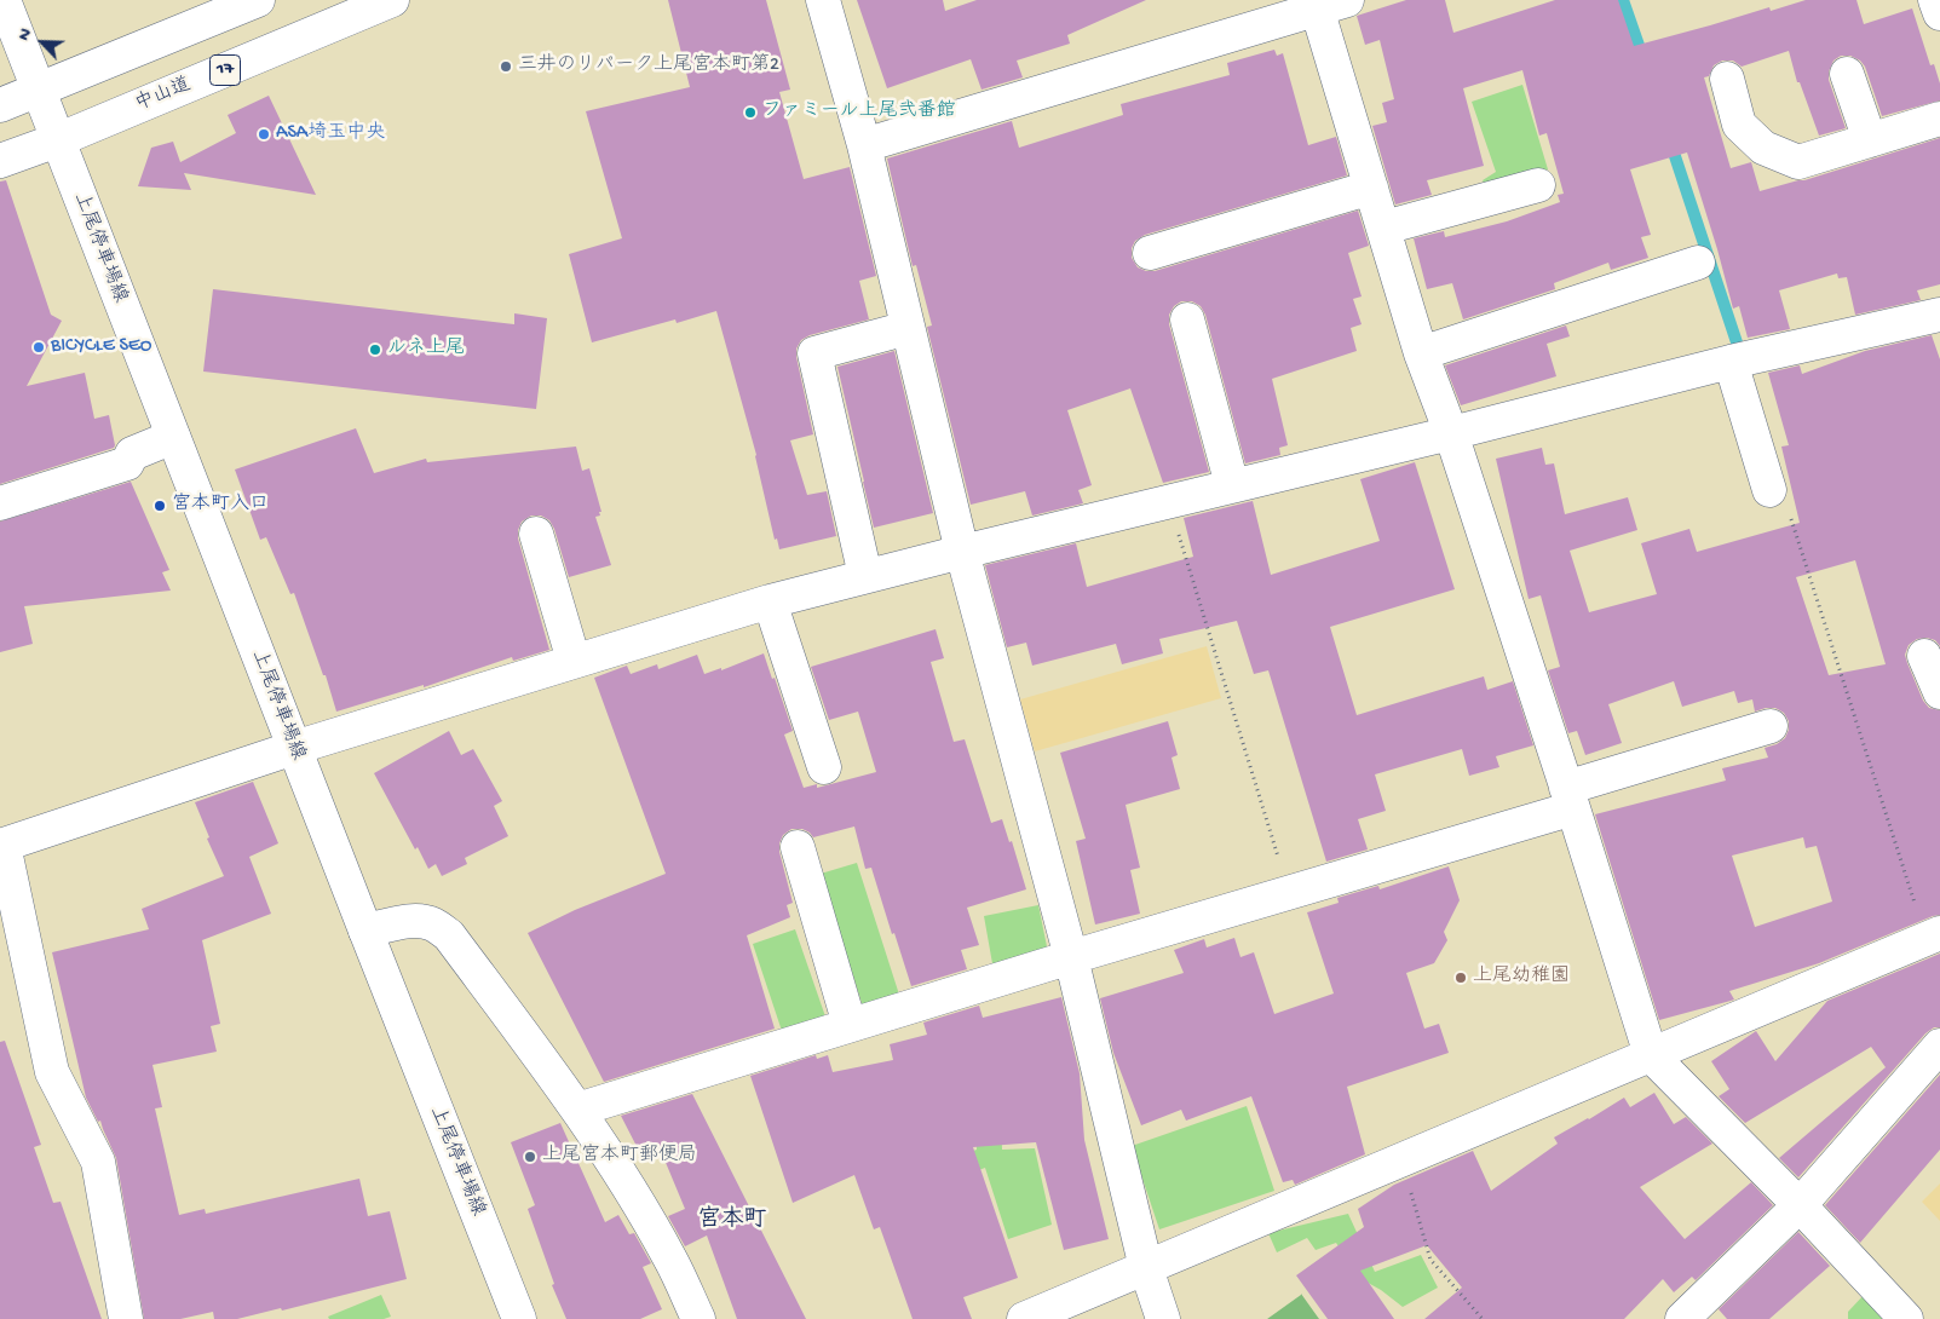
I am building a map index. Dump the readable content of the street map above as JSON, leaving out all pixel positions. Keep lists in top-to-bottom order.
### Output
{
  "streets": {
    "main road": ["17", "中山道", "上尾停車場線"]
  },
  "crossings": [
    ["中山道", "上尾停車場線"]
  ],
  "districts": ["宮本町"],
  "places": [
    "三井のリパーク上尾宮本町第2",
    "ファミール上尾弐番館",
    "ASA埼玉中央",
    "BICYCLE SEO",
    "ルネ上尾",
    "宮本町入口",
    "上尾幼稚園",
    "上尾宮本町郵便局"
  ],
  "north": "top left"
}
